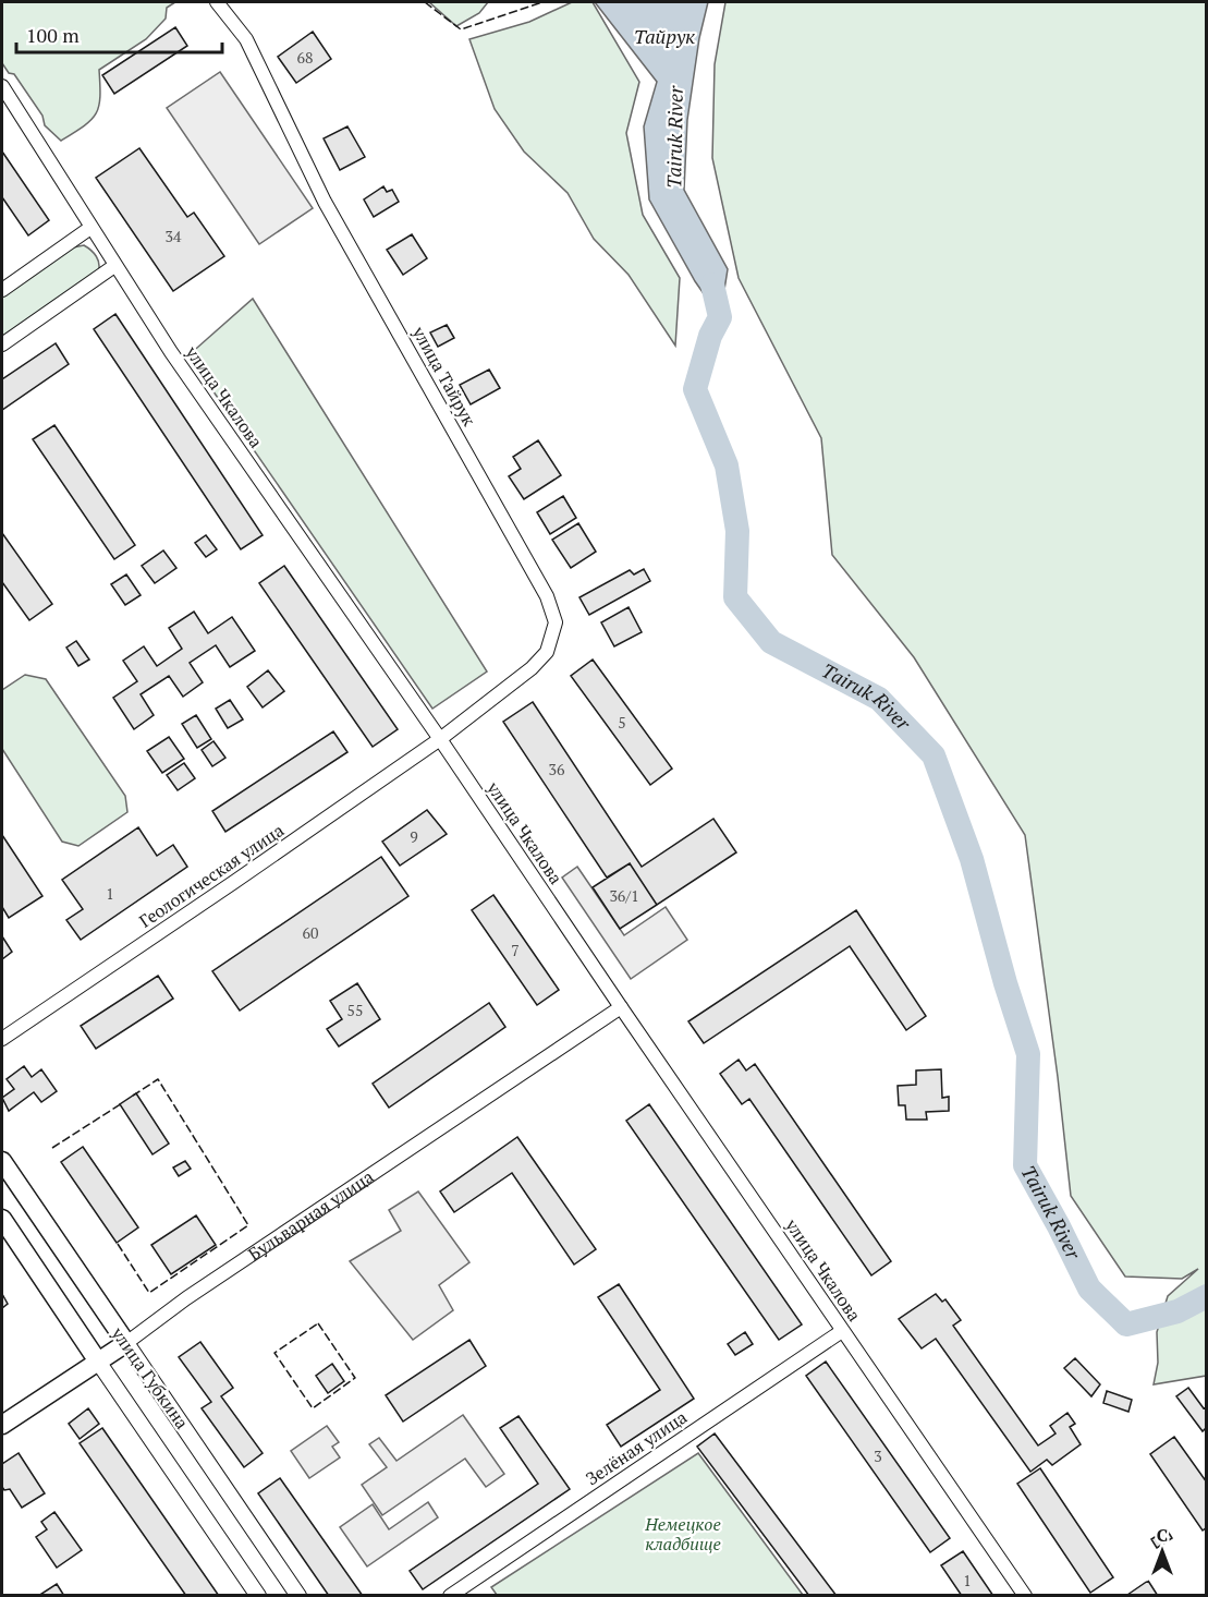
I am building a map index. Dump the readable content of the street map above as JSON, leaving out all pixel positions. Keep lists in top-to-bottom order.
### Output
{
  "streets": {
    "main road": ["Бульварная улица", "улица Губкина"],
    "street": [
      "улица Тайрук",
      "улица Чкалова",
      "Геологическая улица",
      "Зелёная улица"
    ]
  },
  "crossings": [
    ["улица Тайрук", "улица Чкалова"],
    ["улица Тайрук", "Геологическая улица"],
    ["улица Чкалова", "Геологическая улица"],
    ["улица Чкалова", "Бульварная улица"],
    ["улица Чкалова", "Зелёная улица"],
    ["Бульварная улица", "улица Губкина"]
  ],
  "water": ["Тайрук", "Tairuk River"],
  "parks": ["Немецкое кладбище"],
  "house_numbers": [
    "68",
    "34",
    "5",
    "36",
    "9",
    "1",
    "36/1",
    "60",
    "7",
    "55",
    "3",
    "1"
  ],
  "scale_bar": "100 m",
  "north": "top"
}
